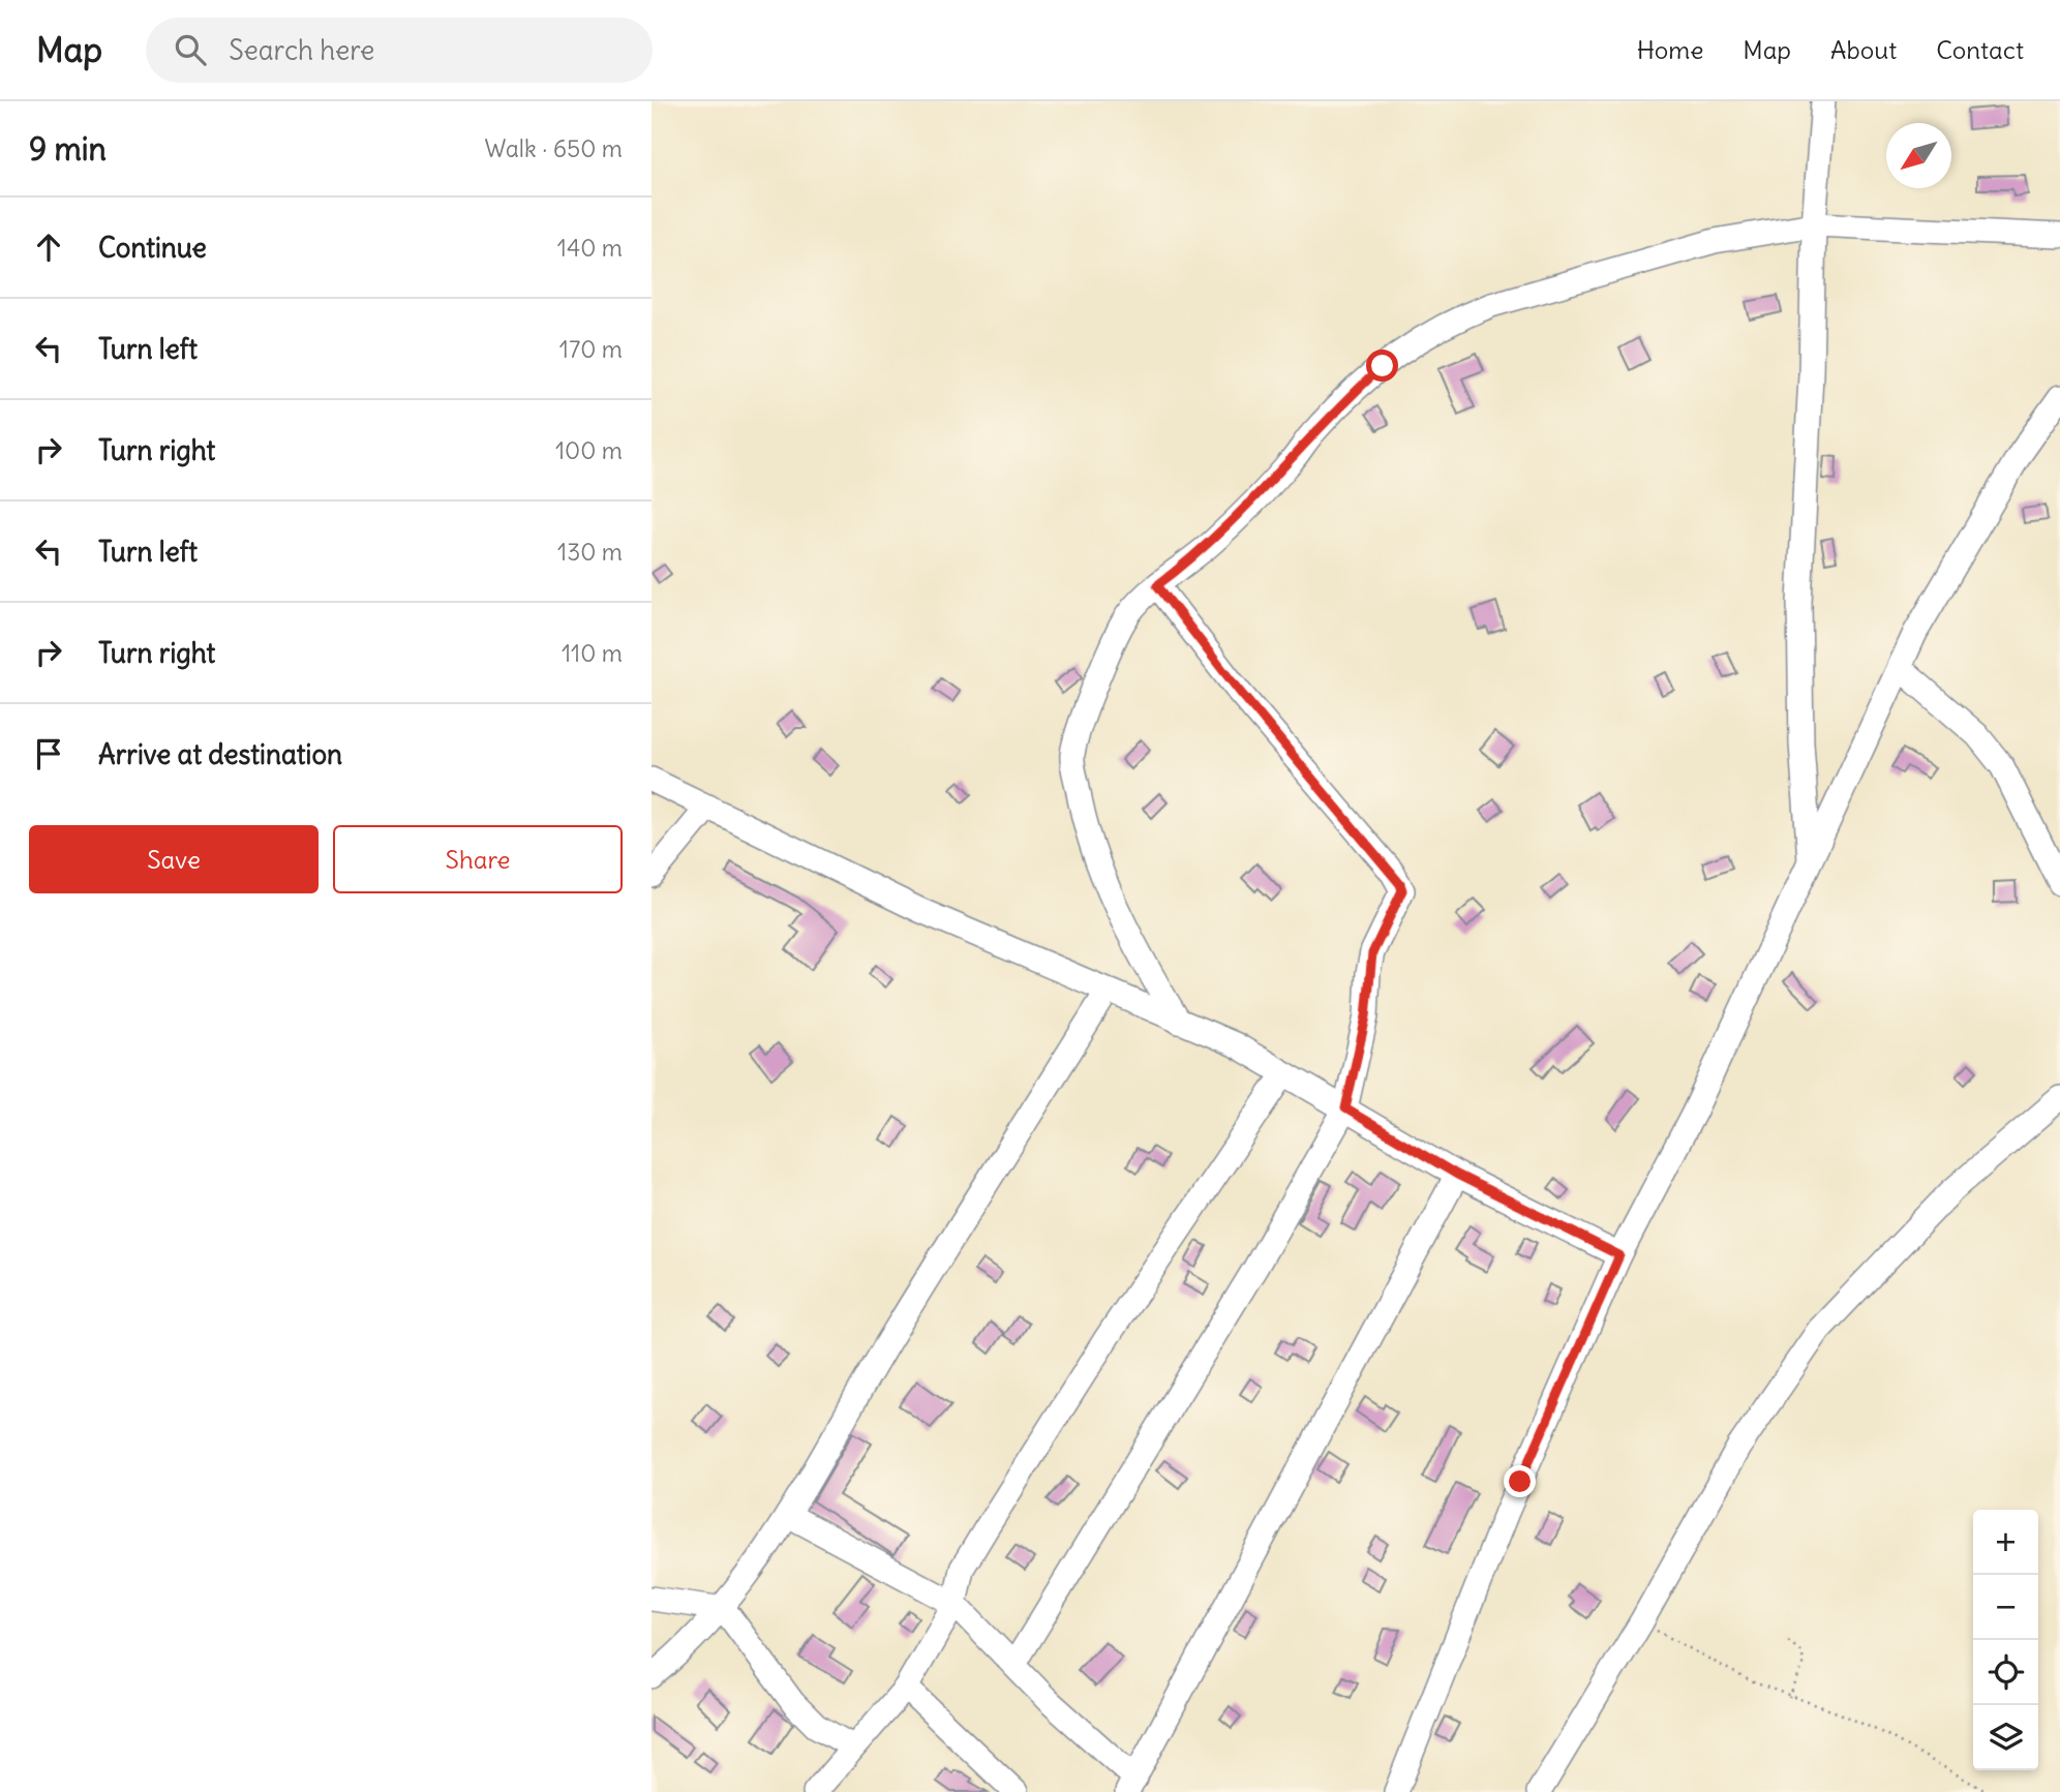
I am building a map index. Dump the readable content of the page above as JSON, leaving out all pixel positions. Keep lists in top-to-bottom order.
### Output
{
  "north": "bottom left",
  "page": {
    "header": "Map",
    "search": "Search here",
    "nav": [
      "Home",
      "Map",
      "About",
      "Contact"
    ],
    "heading": ["9 min", "Walk · 650 m"],
    "list": [
      ["Continue", "140 m"],
      ["Turn left", "170 m"],
      ["Turn right", "100 m"],
      ["Turn left", "130 m"],
      ["Turn right", "110 m"],
      "Arrive at destination"
    ],
    "buttons": ["Save", "Share"],
    "map_buttons": ["+", "−"]
  }
}
